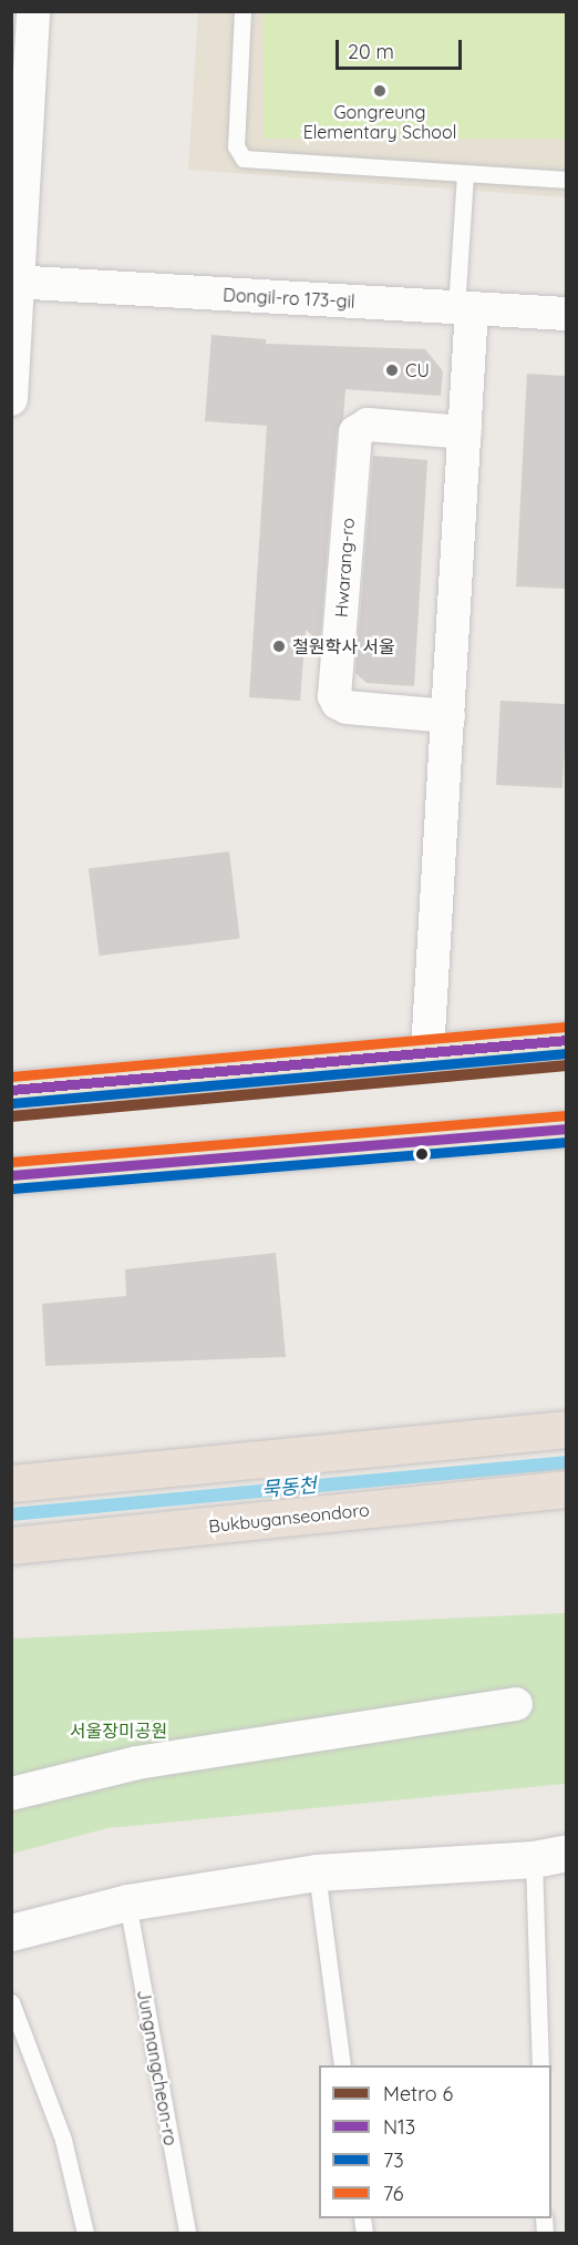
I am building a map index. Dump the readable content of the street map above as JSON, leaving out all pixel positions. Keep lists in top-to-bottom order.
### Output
{
  "streets": {
    "highway": ["Bukbuganseondoro"],
    "street": ["Dongil-ro 173-gil", "Hwarang-ro"],
    "lane": ["Jungnangcheon-ro"]
  },
  "water": ["묵동천"],
  "parks": ["서울장미공원"],
  "places": ["Gongreung Elementary School", "CU", "철원학사 서울"],
  "lines": [
    "transit line 76",
    "transit line N13",
    "transit line 73",
    "metro line 6"
  ],
  "legend": [
    "Metro 6",
    "N13",
    "73",
    "76"
  ],
  "scale_bar": "20 m"
}
